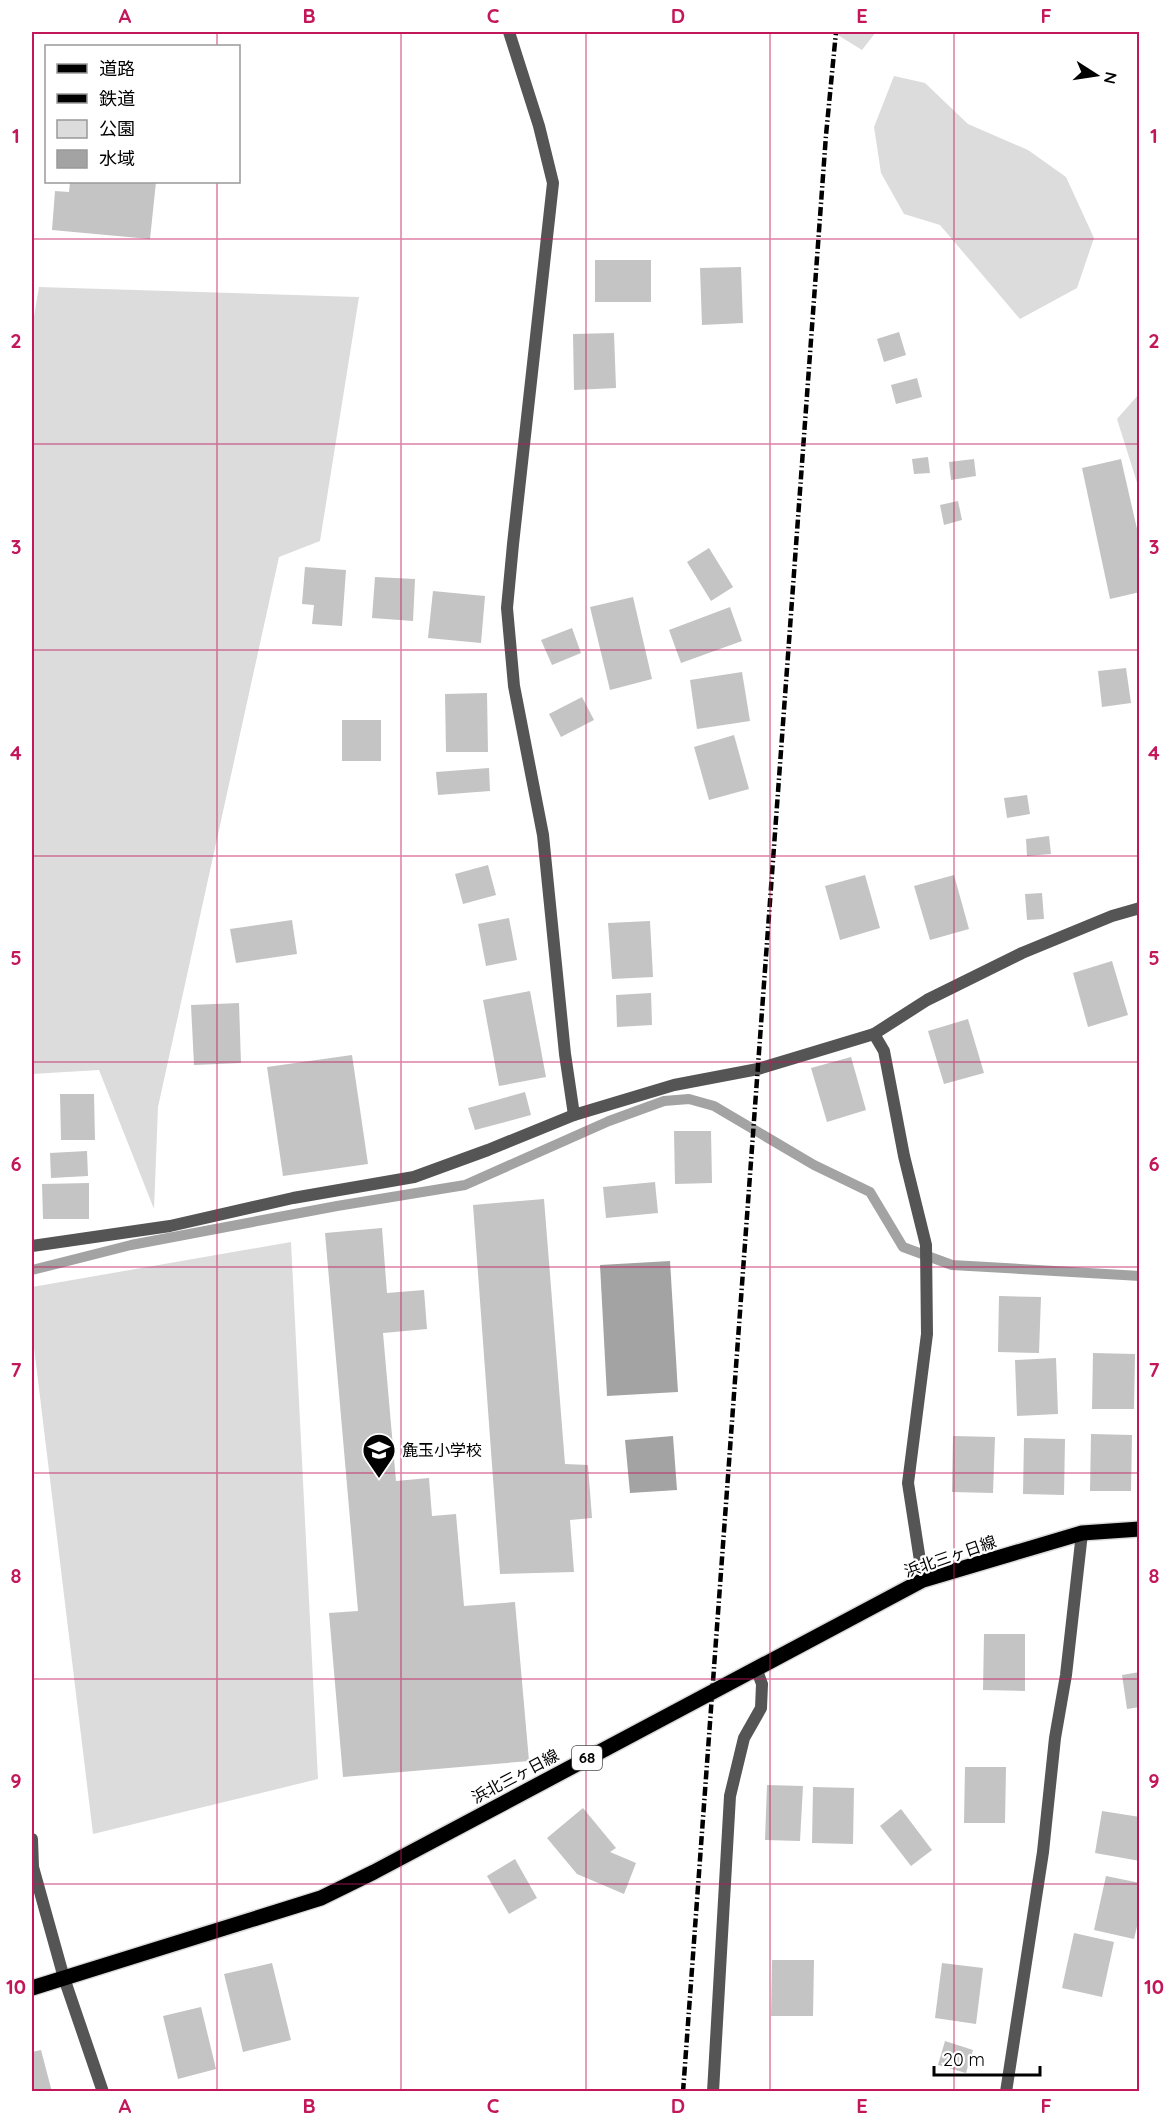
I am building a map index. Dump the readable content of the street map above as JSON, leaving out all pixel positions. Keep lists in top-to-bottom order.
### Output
{
  "streets": {
    "main road": ["浜北三ヶ日線", "68"]
  },
  "places": {
    "school or university": ["麁玉小学校"]
  },
  "legend": [
    "道路",
    "鉄道",
    "公園",
    "水域"
  ],
  "scale_bar": "20 m",
  "north": "right",
  "grid": {
    "columns": [
      "A",
      "B",
      "C",
      "D",
      "E",
      "F"
    ],
    "rows": [
      "1",
      "2",
      "3",
      "4",
      "5",
      "6",
      "7",
      "8",
      "9",
      "10"
    ]
  }
}
